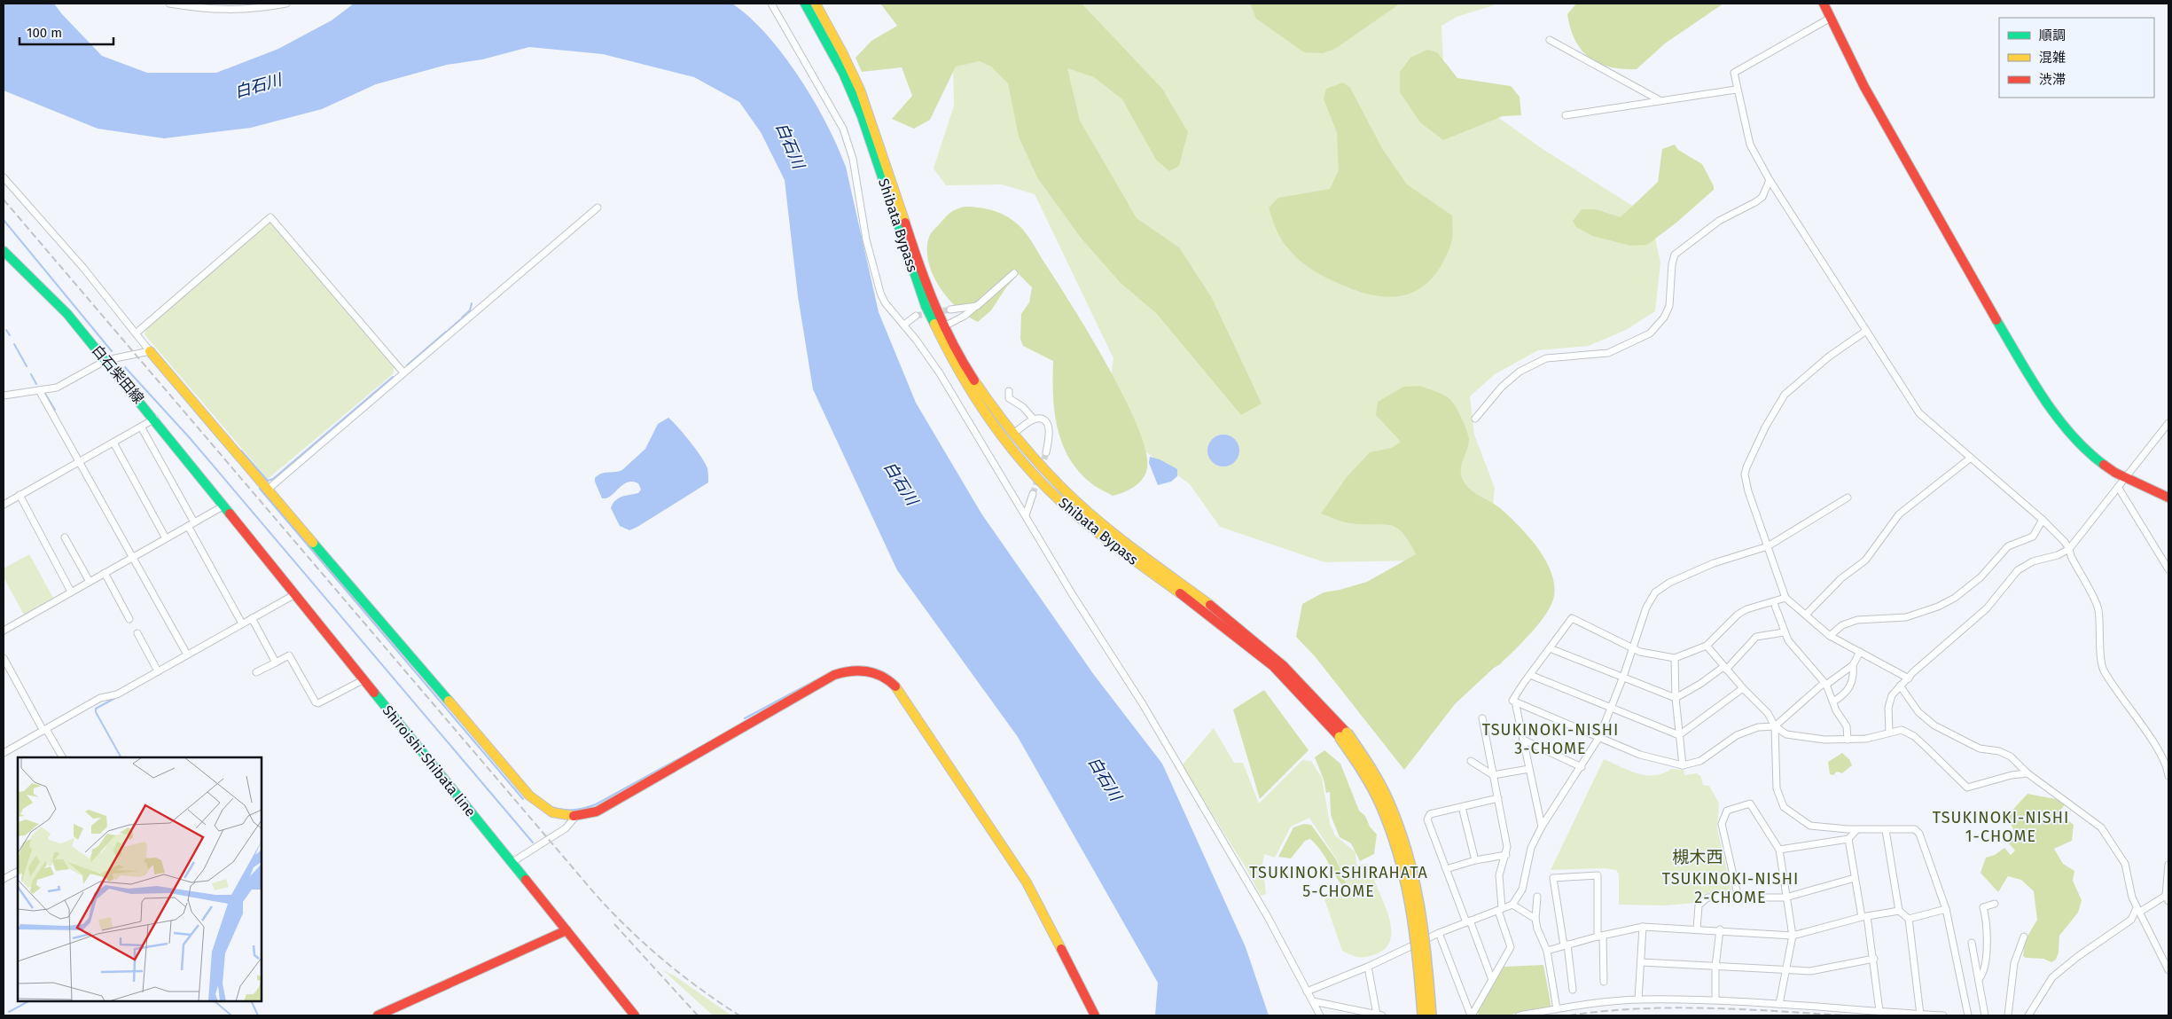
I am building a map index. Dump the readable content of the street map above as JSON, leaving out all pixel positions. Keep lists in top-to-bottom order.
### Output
{
  "streets": {
    "main road": ["Shibata Bypass", "白石柴田線", "Shiroishi-Shibata line"]
  },
  "crossings": [
    ["白石柴田線", "Shiroishi-Shibata line"]
  ],
  "districts": [
    "TSUKINOKI-NISHI 3-CHOME",
    "TSUKINOKI-NISHI 1-CHOME",
    "槻木西",
    "TSUKINOKI-SHIRAHATA 5-CHOME",
    "TSUKINOKI-NISHI 2-CHOME"
  ],
  "water": ["白石川"],
  "legend": ["順調", "混雑", "渋滞"],
  "scale_bar": "100 m"
}
